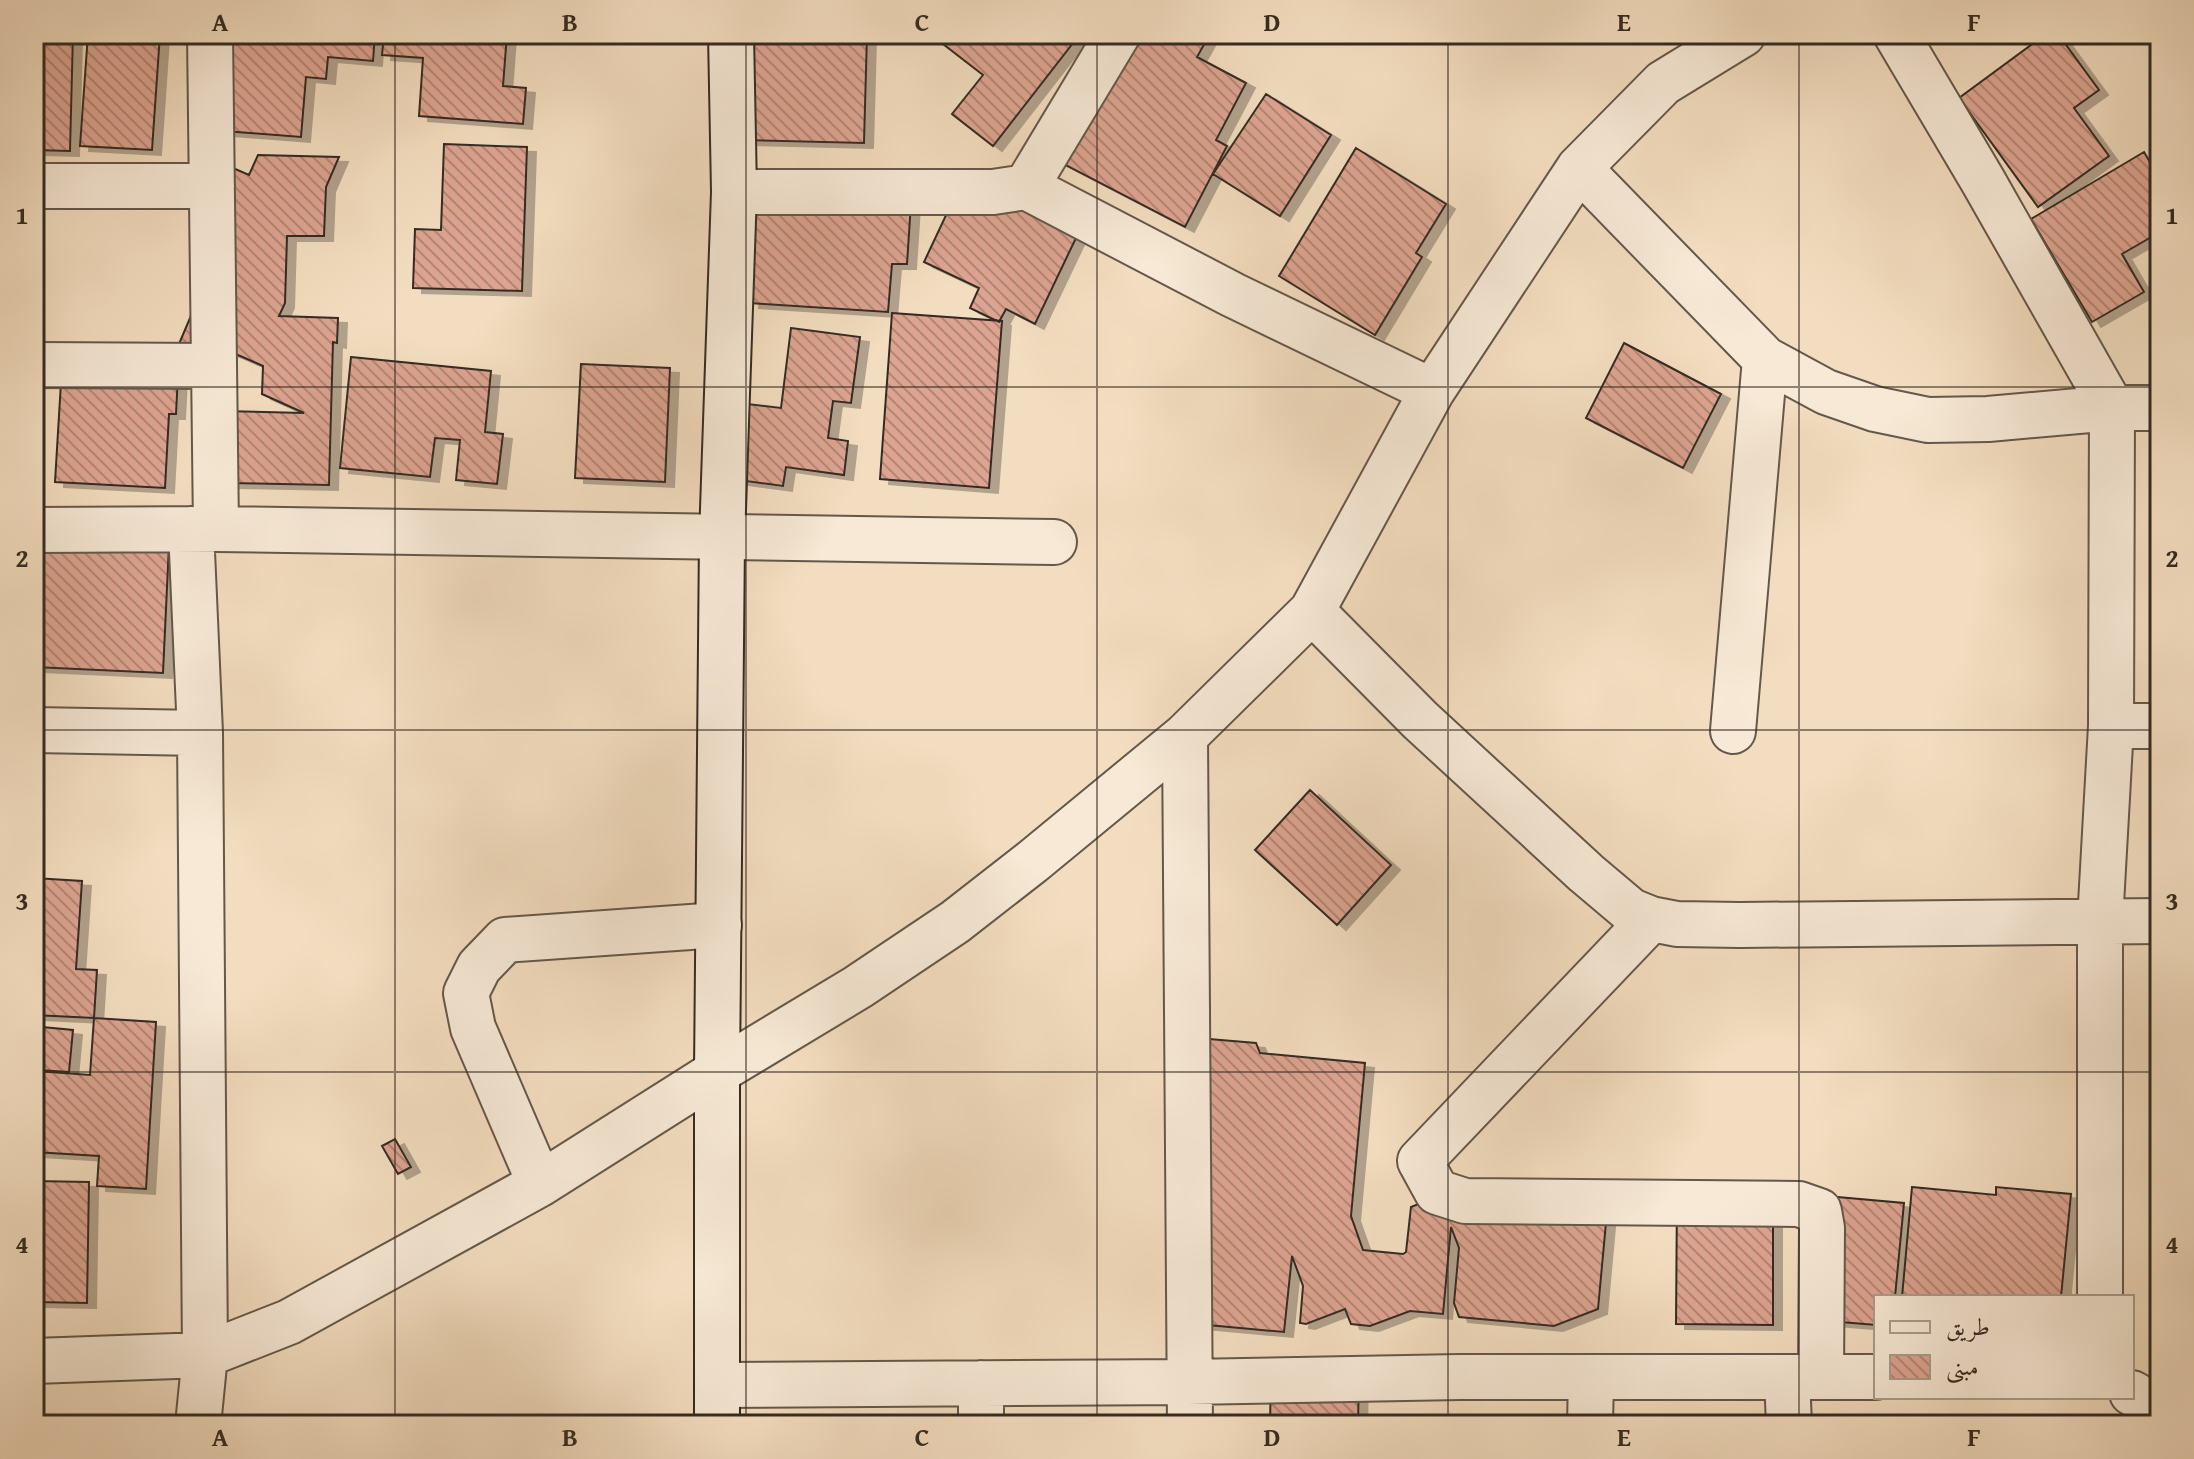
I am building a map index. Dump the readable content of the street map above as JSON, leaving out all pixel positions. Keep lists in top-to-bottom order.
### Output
{
  "legend": ["طريق", "مبنى"],
  "grid": {
    "columns": [
      "A",
      "B",
      "C",
      "D",
      "E",
      "F"
    ],
    "rows": [
      "1",
      "2",
      "3",
      "4"
    ]
  }
}
